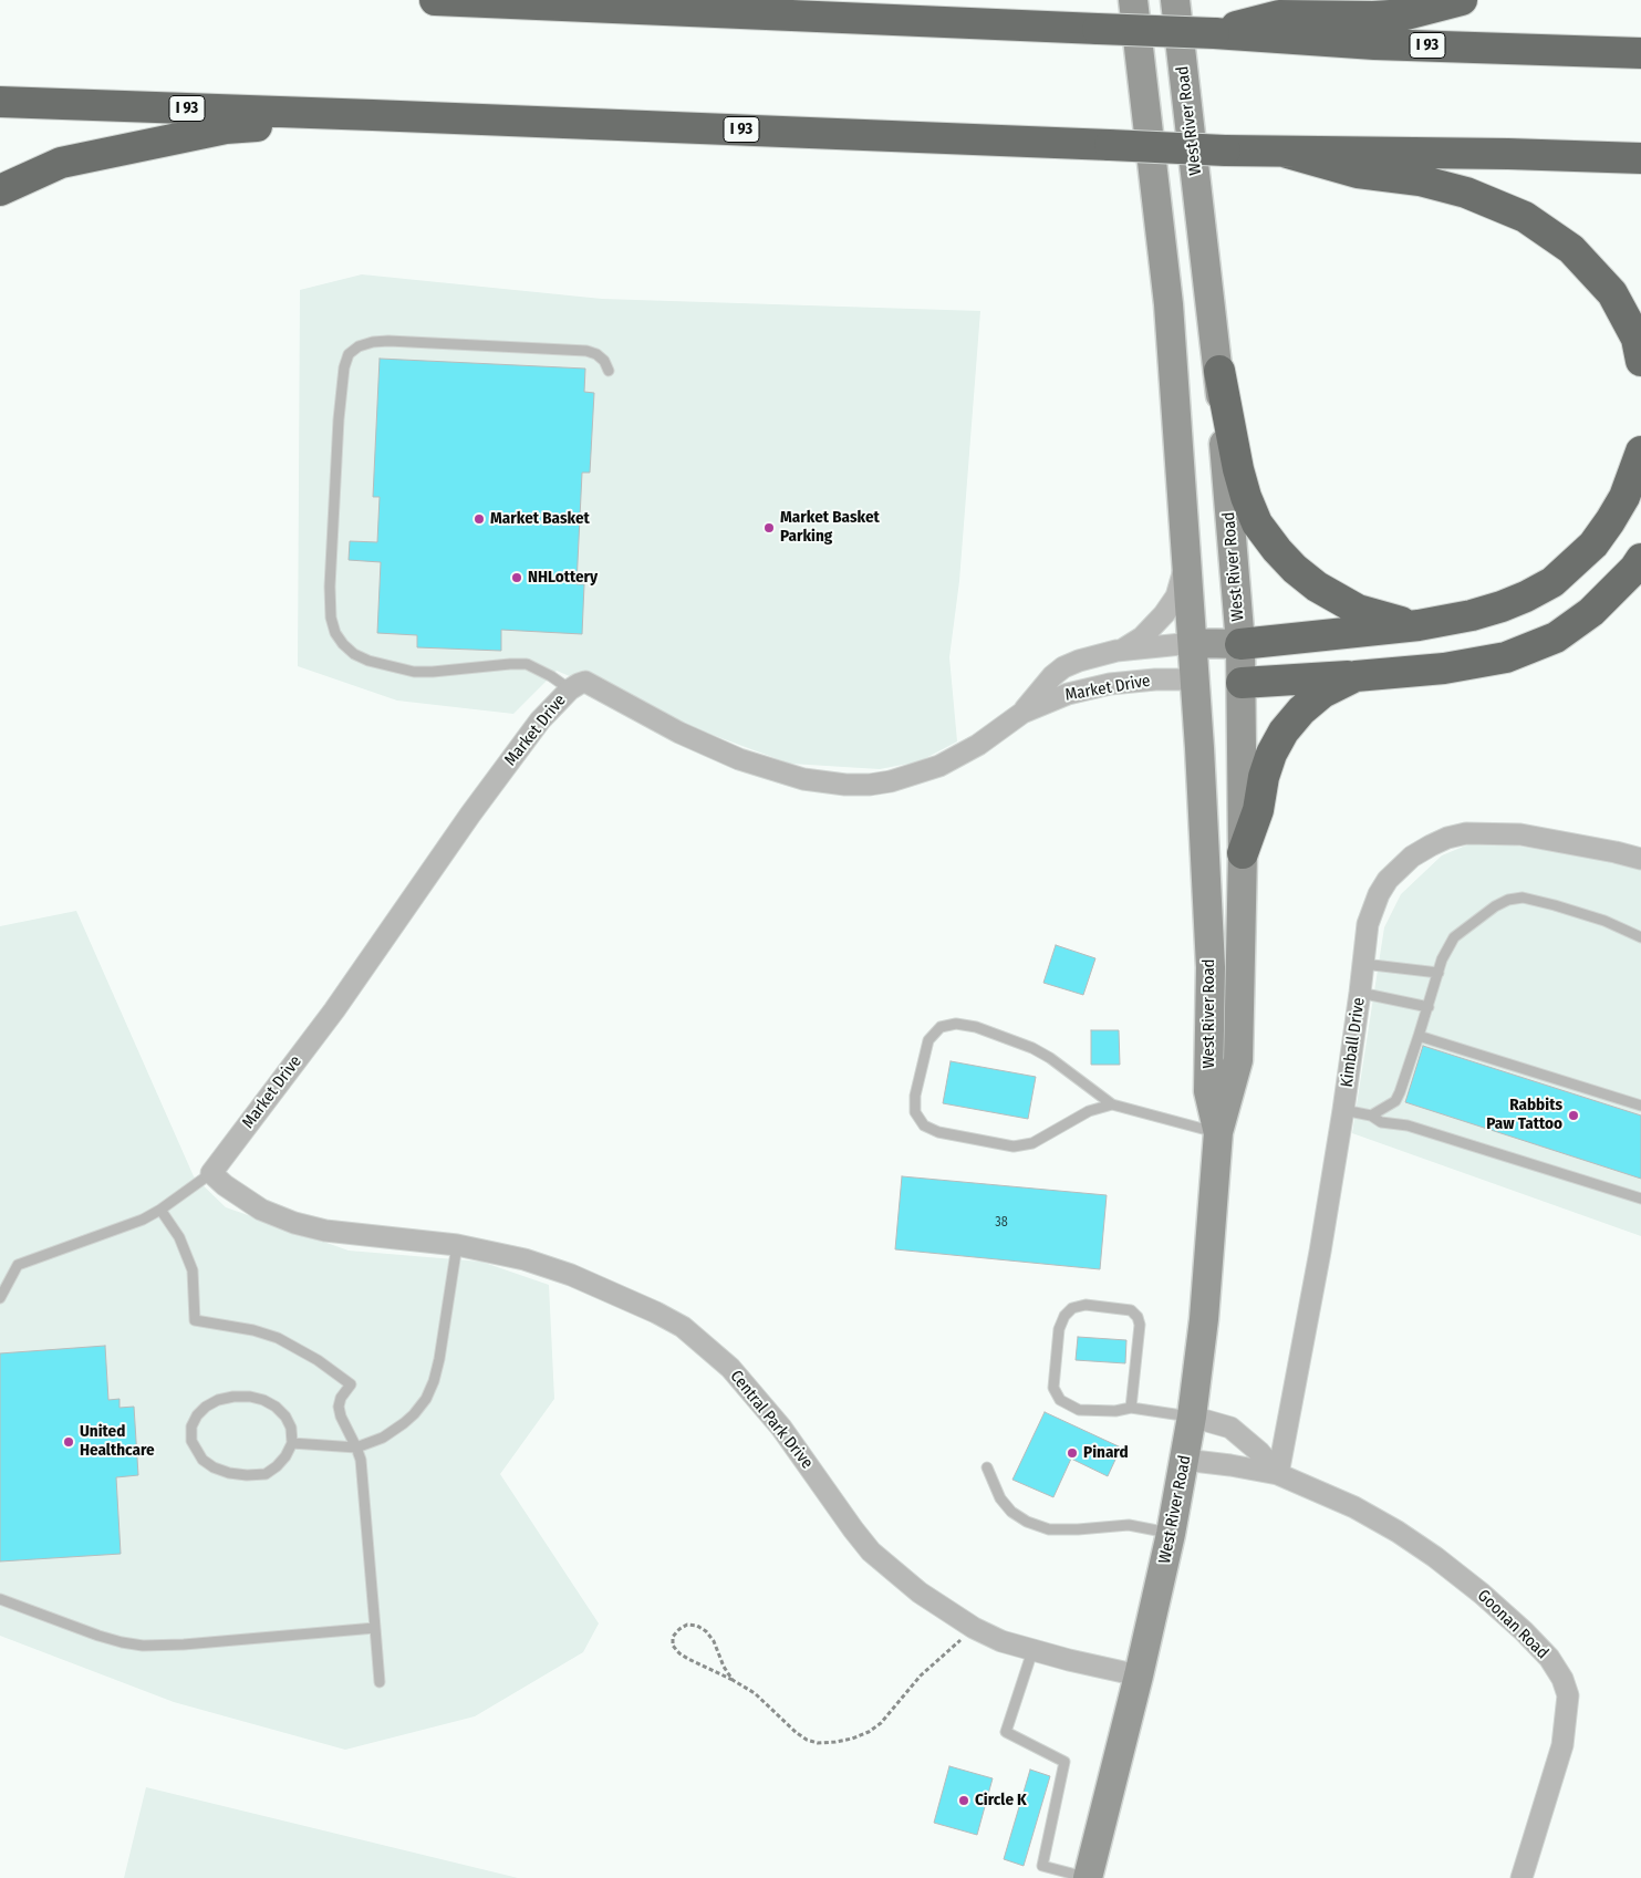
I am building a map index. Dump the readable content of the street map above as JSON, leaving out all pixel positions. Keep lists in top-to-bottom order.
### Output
{
  "streets": {
    "highway": ["I 93"],
    "main road": ["West River Road"],
    "street": [
      "Market Drive",
      "Kimball Drive",
      "Central Park Drive",
      "Goonan Road"
    ]
  },
  "crossings": [
    ["West River Road", "Market Drive"],
    ["West River Road", "Central Park Drive"],
    ["West River Road", "Goonan Road"],
    ["Market Drive", "Central Park Drive"],
    ["Kimball Drive", "Goonan Road"]
  ],
  "places": [
    "Market Basket",
    "Market Basket Parking",
    "NHLottery",
    "Rabbits Paw Tattoo",
    "United Healthcare",
    "Pinard",
    "Circle K"
  ],
  "house_numbers": ["38"]
}
